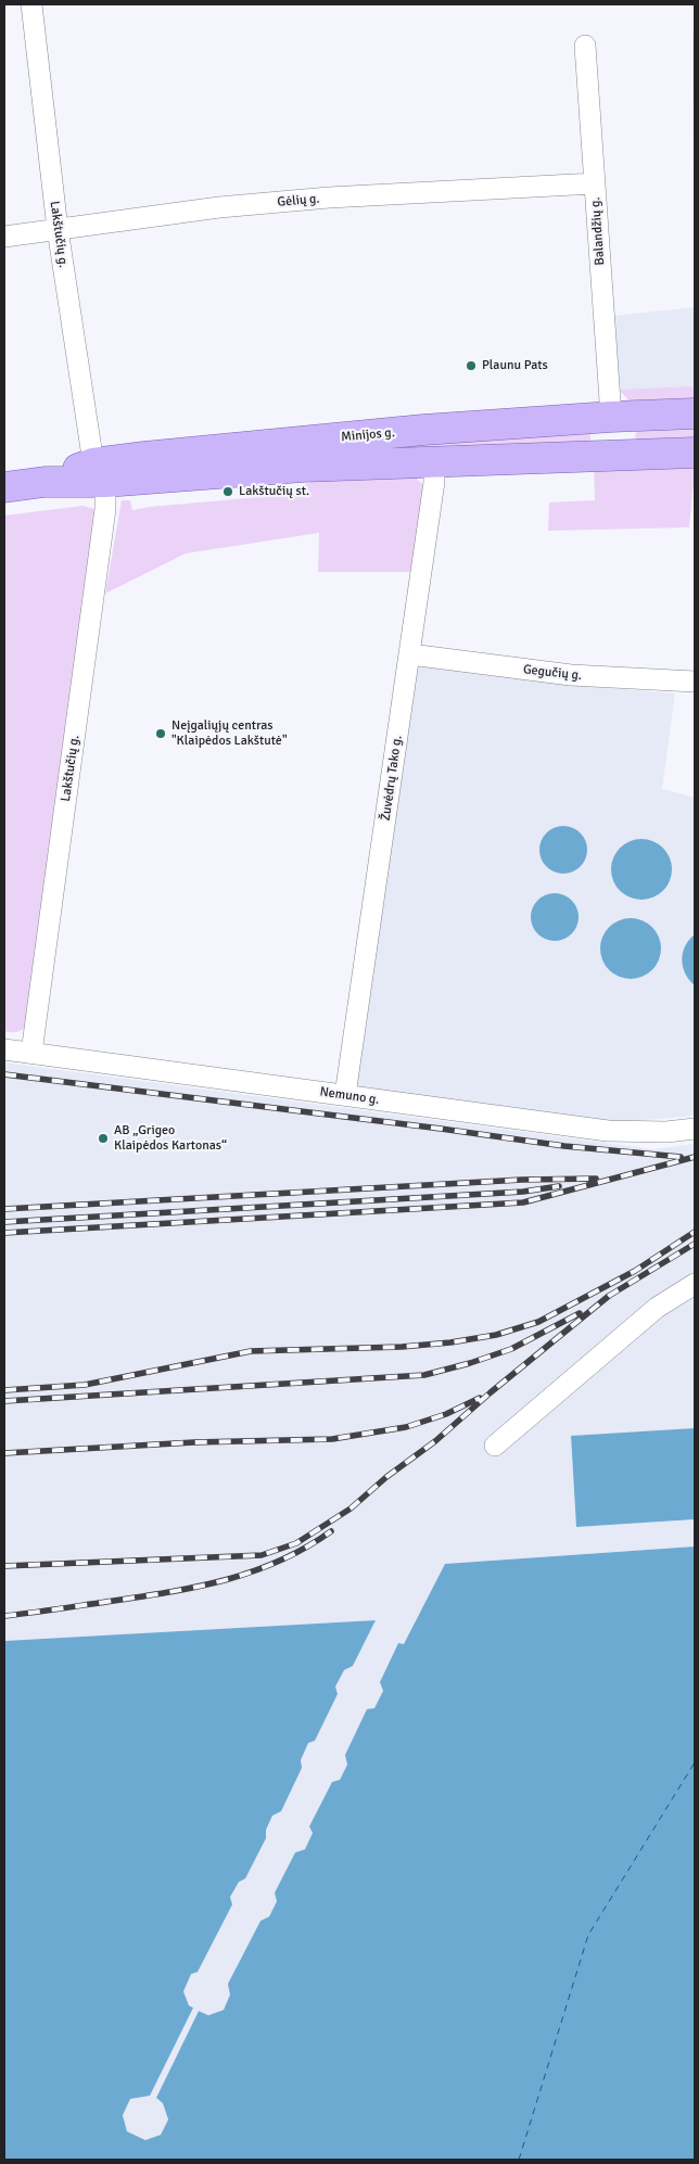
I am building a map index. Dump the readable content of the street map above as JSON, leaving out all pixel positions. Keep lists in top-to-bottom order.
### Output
{
  "streets": {
    "main road": ["Minijos g."],
    "street": [
      "Gėlių g.",
      "Balandžių g.",
      "Lakštučių g.",
      "Gegučių g.",
      "Žuvėdrų Tako g.",
      "Nemuno g."
    ]
  },
  "crossings": [
    ["Gėlių g.", "Balandžių g."],
    ["Gėlių g.", "Lakštučių g."],
    ["Balandžių g.", "Minijos g."],
    ["Lakštučių g.", "Minijos g."],
    ["Lakštučių g.", "Nemuno g."],
    ["Minijos g.", "Žuvėdrų Tako g."],
    ["Gegučių g.", "Žuvėdrų Tako g."],
    ["Žuvėdrų Tako g.", "Nemuno g."]
  ],
  "places": [
    "Plaunu Pats",
    "Lakštučių st.",
    "Neįgaliųjų centras \"Klaipėdos Lakštutė\"",
    "AB „Grigeo Klaipėdos Kartonas“"
  ]
}
